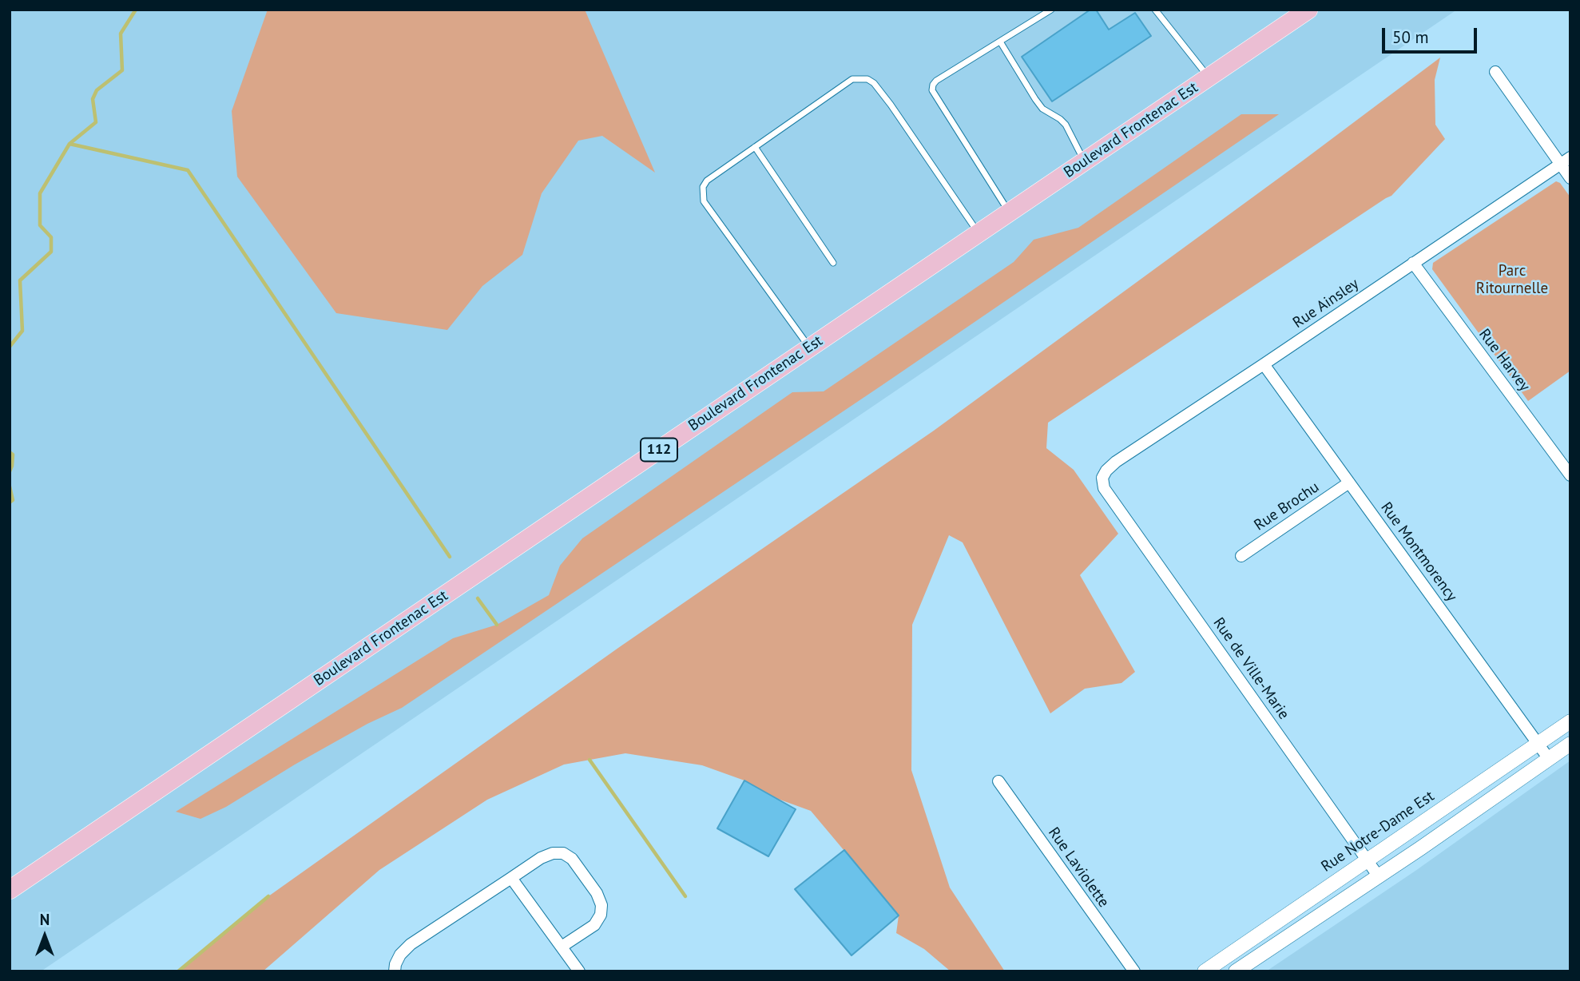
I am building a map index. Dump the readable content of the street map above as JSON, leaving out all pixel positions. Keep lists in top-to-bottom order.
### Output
{
  "streets": {
    "main road": ["Boulevard Frontenac Est", "112"],
    "street": [
      "Rue Ainsley",
      "Rue Harvey",
      "Rue Brochu",
      "Rue Montmorency",
      "Rue de Ville-Marie",
      "Rue Notre-Dame Est",
      "Rue Laviolette"
    ]
  },
  "crossings": [
    ["Rue Ainsley", "Rue Harvey"],
    ["Rue Ainsley", "Rue Montmorency"],
    ["Rue Ainsley", "Rue de Ville-Marie"],
    ["Rue Brochu", "Rue Montmorency"],
    ["Rue Montmorency", "Rue Notre-Dame Est"],
    ["Rue de Ville-Marie", "Rue Notre-Dame Est"]
  ],
  "parks": ["Parc Ritournelle"],
  "scale_bar": "50 m",
  "north": "top"
}
